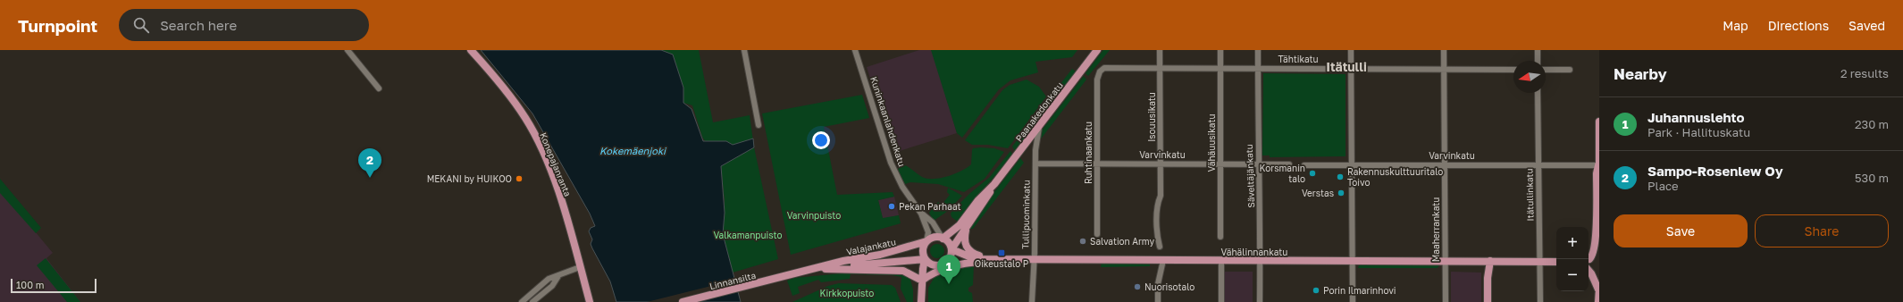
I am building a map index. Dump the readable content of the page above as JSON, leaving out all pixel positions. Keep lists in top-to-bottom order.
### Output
{
  "streets": {
    "main road": [
      "Paanakedonkatu",
      "Konepajanranta",
      "Valajankatu",
      "Vähälinnankatu",
      "Linnansilta"
    ],
    "street": [
      "Tähtikatu",
      "Isouusikatu",
      "Kuninkaanlahdenkatu",
      "Vähäuusikatu",
      "Ruhtinaankatu",
      "Varvinkatu",
      "Säveltäjänkatu",
      "Itätullinkatu",
      "Tullipuominkatu",
      "Maaherrankatu"
    ]
  },
  "crossings": [
    ["Tähtikatu", "Isouusikatu"],
    ["Tähtikatu", "Vähäuusikatu"],
    ["Tähtikatu", "Ruhtinaankatu"],
    ["Tähtikatu", "Säveltäjänkatu"],
    ["Tähtikatu", "Maaherrankatu"],
    ["Paanakedonkatu", "Kuninkaanlahdenkatu"],
    ["Paanakedonkatu", "Tullipuominkatu"],
    ["Paanakedonkatu", "Valajankatu"],
    ["Paanakedonkatu", "Vähälinnankatu"],
    ["Isouusikatu", "Varvinkatu"],
    ["Kuninkaanlahdenkatu", "Valajankatu"],
    ["Kuninkaanlahdenkatu", "Vähälinnankatu"],
    ["Vähäuusikatu", "Varvinkatu"],
    ["Ruhtinaankatu", "Varvinkatu"],
    ["Varvinkatu", "Säveltäjänkatu"],
    ["Varvinkatu", "Itätullinkatu"],
    ["Varvinkatu", "Tullipuominkatu"],
    ["Varvinkatu", "Maaherrankatu"],
    ["Säveltäjänkatu", "Vähälinnankatu"],
    ["Itätullinkatu", "Vähälinnankatu"],
    ["Tullipuominkatu", "Vähälinnankatu"],
    ["Maaherrankatu", "Vähälinnankatu"],
    ["Valajankatu", "Vähälinnankatu"],
    ["Valajankatu", "Linnansilta"]
  ],
  "districts": ["Itätulli"],
  "water": ["Kokemäenjoki"],
  "parks": ["Varvinpuisto", "Valkamanpuisto", "Kirkkopuisto"],
  "places": {
    "other": [
      "Korsmanin talo",
      "Rakennuskulttuuritalo Toivo",
      "MEKANI by HUIKOO",
      "Verstas",
      "Pekan Parhaat",
      "Salvation Army",
      "Nuorisotalo",
      "Porin Ilmarinhovi"
    ],
    "transit": ["Oikeustalo P"]
  },
  "scale_bar": "100 m",
  "north": "left",
  "page": {
    "header": "Turnpoint",
    "search": "Search here",
    "nav": ["Map", "Directions", "Saved"],
    "heading": ["Nearby", "2 results"],
    "list": [
      {
        "mark": "1",
        "name": "Juhannuslehto",
        "note": "Park · Hallituskatu",
        "value": "230 m"
      },
      {
        "mark": "2",
        "name": "Sampo-Rosenlew Oy",
        "note": "Place",
        "value": "530 m"
      }
    ],
    "pins": ["2", "1"],
    "buttons": ["Save", "Share"],
    "map_buttons": ["+", "−"],
    "scale": "100 m"
  }
}
